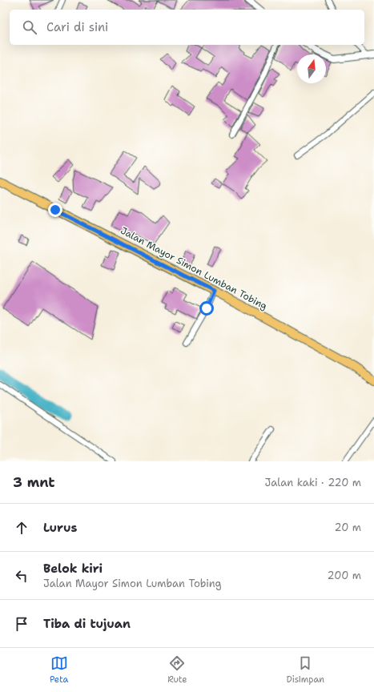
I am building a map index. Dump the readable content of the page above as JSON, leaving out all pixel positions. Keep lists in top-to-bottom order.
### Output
{
  "streets": {
    "main road": ["Jalan Mayor Simon Lumban Tobing"]
  },
  "north": "top",
  "page": {
    "search": "Cari di sini",
    "heading": ["3 mnt", "Jalan kaki · 220 m"],
    "list": [
      ["Lurus", "20 m"],
      ["Belok kiri", "Jalan Mayor Simon Lumban Tobing", "200 m"],
      "Tiba di tujuan"
    ],
    "nav": ["Peta", "Rute", "Disimpan"]
  }
}
